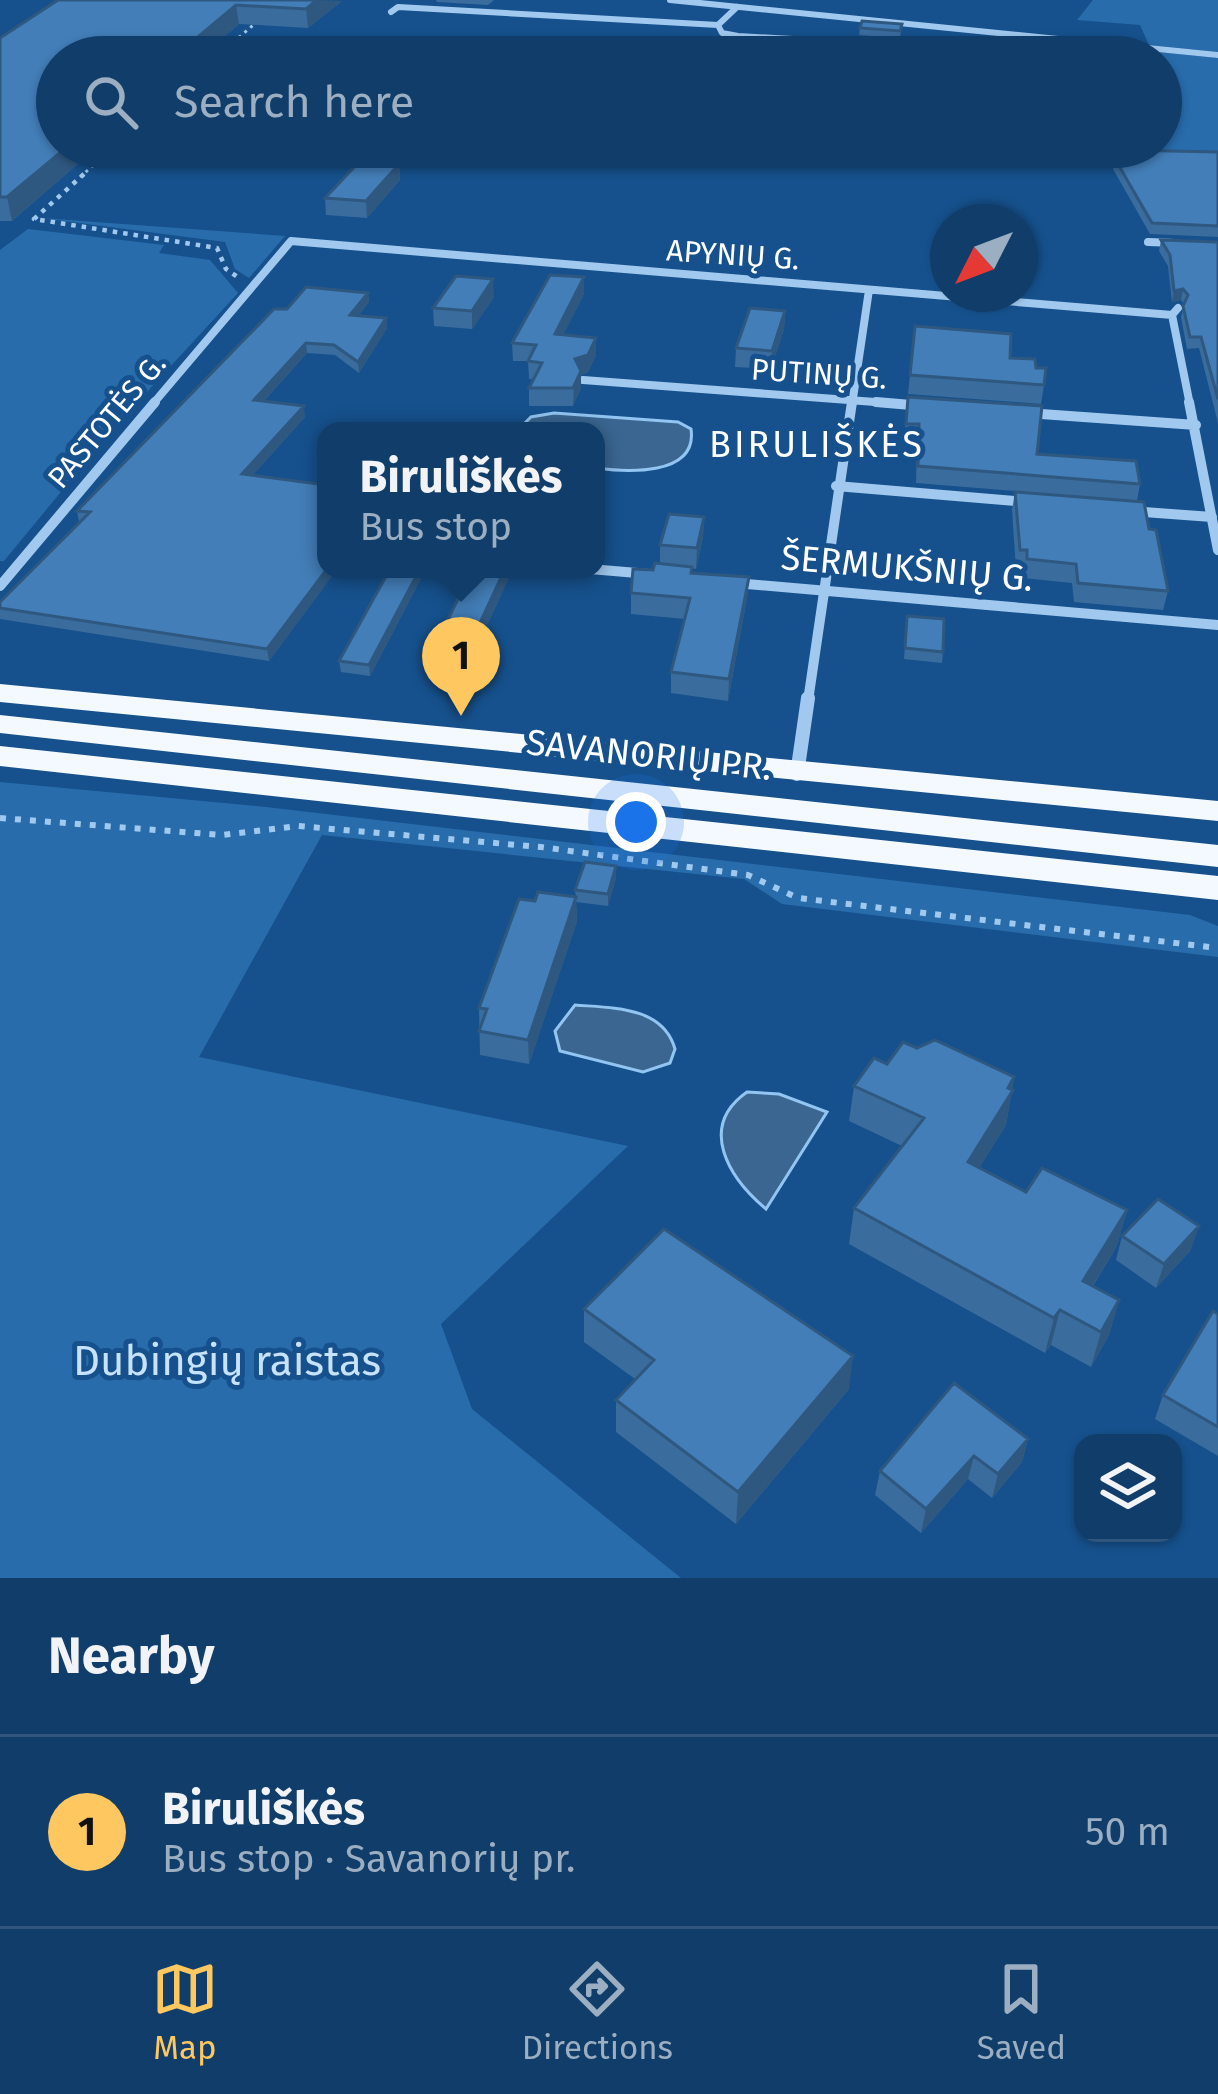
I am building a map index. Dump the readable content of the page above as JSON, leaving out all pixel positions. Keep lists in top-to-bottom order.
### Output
{
  "streets": {
    "highway": ["SAVANORIŲ PR."],
    "street": [
      "APYNIŲ G.",
      "PUTINŲ G.",
      "PASTOTĖS G.",
      "ŠERMUKŠNIŲ G."
    ]
  },
  "crossings": [
    ["APYNIŲ G.", "PASTOTĖS G."]
  ],
  "districts": ["BIRULIŠKĖS"],
  "parks": ["Dubingių raistas"],
  "north": "bottom left",
  "page": {
    "search": "Search here",
    "popup": ["Biruliškės", "Bus stop"],
    "pins": "1",
    "heading": "Nearby",
    "list": [
      {
        "mark": "1",
        "name": "Biruliškės",
        "note": "Bus stop · Savanorių pr.",
        "value": "50 m"
      }
    ],
    "nav": ["Map", "Directions", "Saved"]
  }
}
